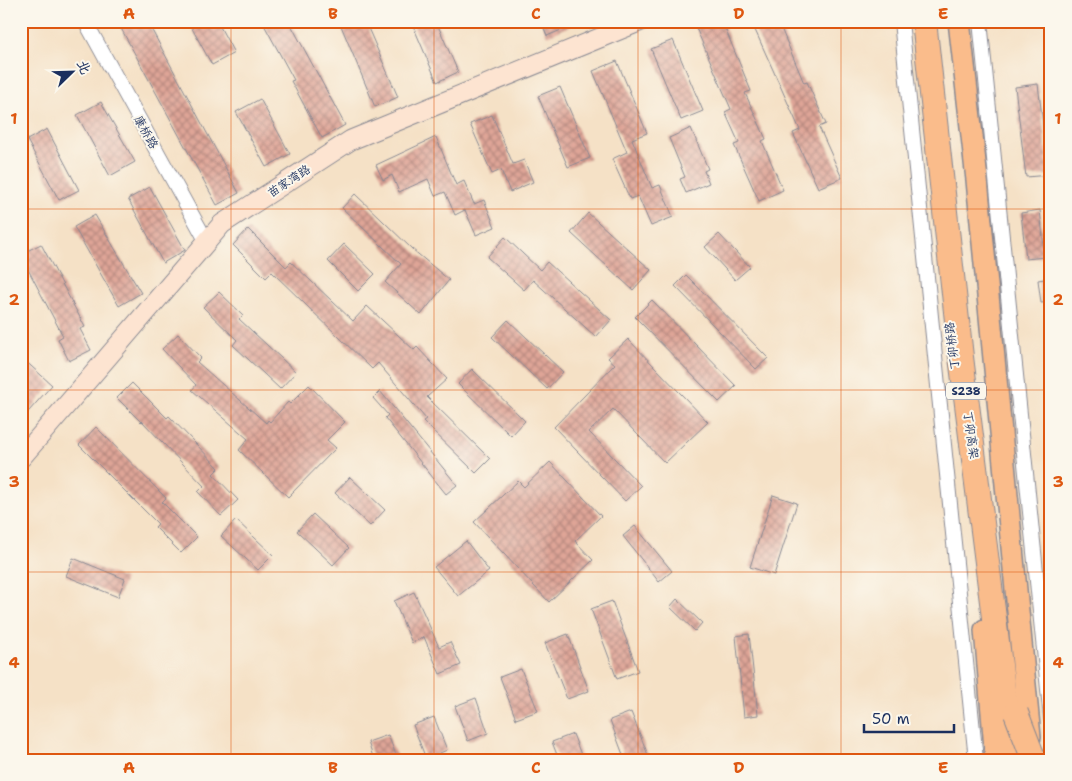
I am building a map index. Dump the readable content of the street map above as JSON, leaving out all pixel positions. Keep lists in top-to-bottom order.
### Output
{
  "streets": {
    "highway": ["S238", "丁卯高架"],
    "main road": ["丁卯桥路"],
    "street": ["康桥路", "苗家湾路"]
  },
  "crossings": [
    ["康桥路", "苗家湾路"]
  ],
  "scale_bar": "50 m",
  "north": "top right",
  "grid": {
    "columns": [
      "A",
      "B",
      "C",
      "D",
      "E"
    ],
    "rows": [
      "1",
      "2",
      "3",
      "4"
    ]
  }
}
